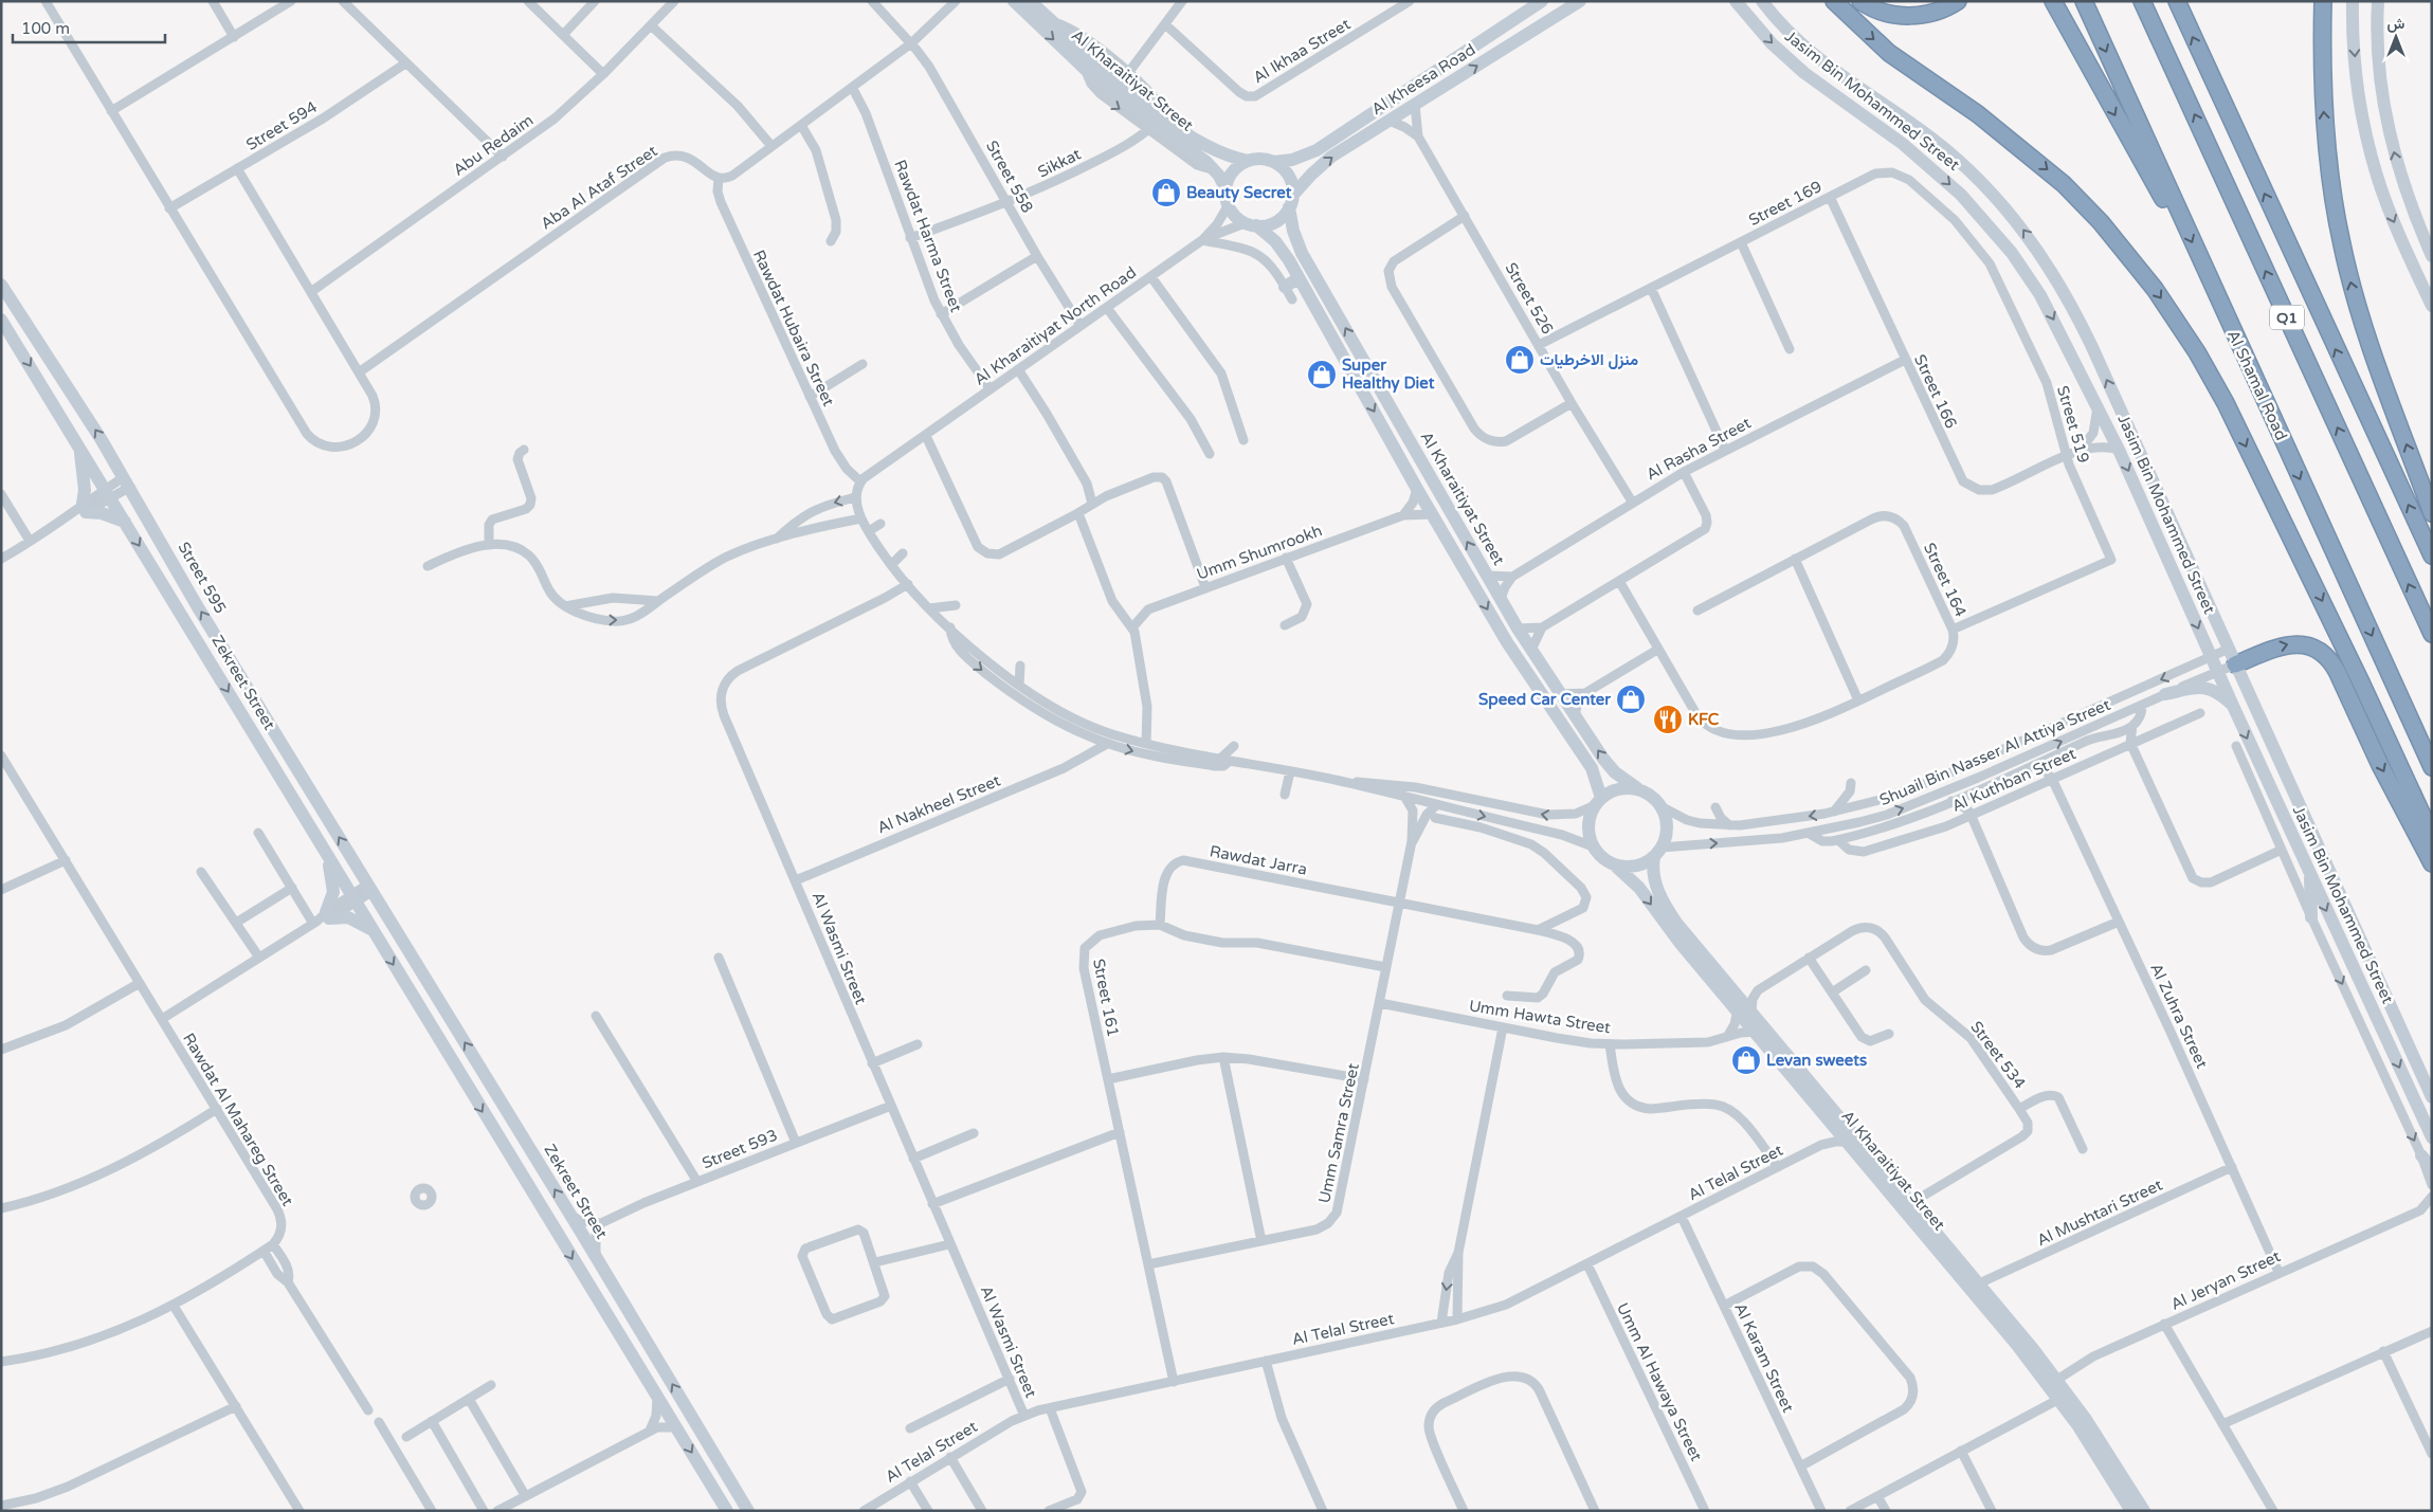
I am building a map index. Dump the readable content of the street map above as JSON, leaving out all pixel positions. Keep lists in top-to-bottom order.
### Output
{
  "streets": {
    "highway": ["Q1", "Al Shamal Road"],
    "street": [
      "Al Ikhaa Street",
      "Al Kheesa Road",
      "Al Kharaitiyat Street",
      "Jasim Bin Mohammed Street",
      "Street 594",
      "Abu Redaim",
      "Sikkat",
      "Street 558",
      "Aba Al Ataf Street",
      "Street 169",
      "Rawdat Harma Street",
      "Street 526",
      "Al Kharaitiyat North Road",
      "Rawdat Hubaira Street",
      "Street 166",
      "Street 519",
      "Al Rasha Street",
      "Umm Shumrookh",
      "Street 595",
      "Street 164",
      "Zekreet Street",
      "Shuail Bin Nasser Al Attiya Street",
      "Al Kuthban Street",
      "Al Nakheel Street",
      "Rawdat Jarra",
      "Al Wasmi Street",
      "Street 161",
      "Al Zuhra Street",
      "Umm Hawta Street",
      "Street 534",
      "Rawdat Al Mahareg Street",
      "Umm Samra Street",
      "Street 593",
      "Al Telal Street",
      "Al Mushtari Street",
      "Al Jeryan Street",
      "Al Karam Street",
      "Umm Al Hawaya Street"
    ]
  },
  "crossings": [
    ["Al Kheesa Road", "Al Kharaitiyat Street"],
    ["Al Kheesa Road", "Street 526"],
    ["Al Kheesa Road", "Al Kharaitiyat North Road"],
    ["Al Kharaitiyat Street", "Sikkat"],
    ["Al Kharaitiyat Street", "Al Kharaitiyat North Road"],
    ["Al Kharaitiyat Street", "Shuail Bin Nasser Al Attiya Street"],
    ["Al Kharaitiyat Street", "Umm Hawta Street"],
    ["Al Kharaitiyat Street", "Street 534"],
    ["Al Kharaitiyat Street", "Al Telal Street"],
    ["Al Kharaitiyat Street", "Al Mushtari Street"],
    ["Al Kharaitiyat Street", "Al Jeryan Street"],
    ["Jasim Bin Mohammed Street", "Street 166"],
    ["Jasim Bin Mohammed Street", "Shuail Bin Nasser Al Attiya Street"],
    ["Sikkat", "Street 558"],
    ["Sikkat", "Rawdat Harma Street"],
    ["Street 558", "Al Kharaitiyat North Road"],
    ["Aba Al Ataf Street", "Rawdat Hubaira Street"],
    ["Street 169", "Street 526"],
    ["Street 169", "Street 166"],
    ["Street 169", "Street 519"],
    ["Rawdat Harma Street", "Al Kharaitiyat North Road"],
    ["Street 526", "Al Rasha Street"],
    ["Street 166", "Street 519"],
    ["Street 166", "Al Rasha Street"],
    ["Street 519", "Street 164"],
    ["Street 595", "Zekreet Street"],
    ["Al Kuthban Street", "Al Zuhra Street"],
    ["Al Nakheel Street", "Al Wasmi Street"],
    ["Rawdat Jarra", "Street 161"],
    ["Rawdat Jarra", "Umm Samra Street"],
    ["Al Wasmi Street", "Street 593"],
    ["Al Wasmi Street", "Al Telal Street"],
    ["Street 161", "Umm Samra Street"],
    ["Al Zuhra Street", "Al Mushtari Street"],
    ["Al Zuhra Street", "Al Jeryan Street"],
    ["Umm Hawta Street", "Umm Samra Street"],
    ["Al Telal Street", "Al Karam Street"],
    ["Al Telal Street", "Umm Al Hawaya Street"]
  ],
  "one_way": ["Street 595"],
  "places": {
    "shop": [
      "Beauty Secret",
      "منزل الاخرطيات",
      "Super Healthy Diet",
      "Speed Car Center",
      "Levan sweets"
    ],
    "restaurant": ["KFC"]
  },
  "scale_bar": "100 m",
  "north": "top"
}
